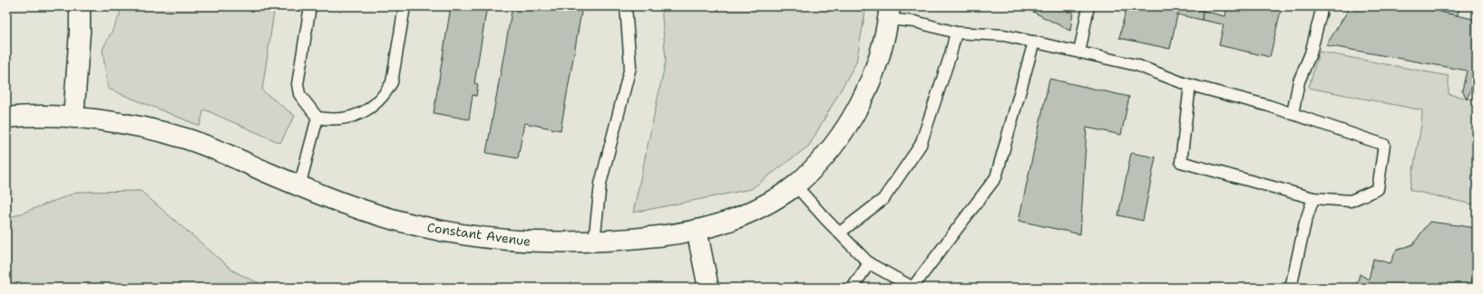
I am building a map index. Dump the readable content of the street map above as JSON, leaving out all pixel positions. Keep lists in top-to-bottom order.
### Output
{
  "streets": {
    "street": ["Constant Avenue"]
  }
}
